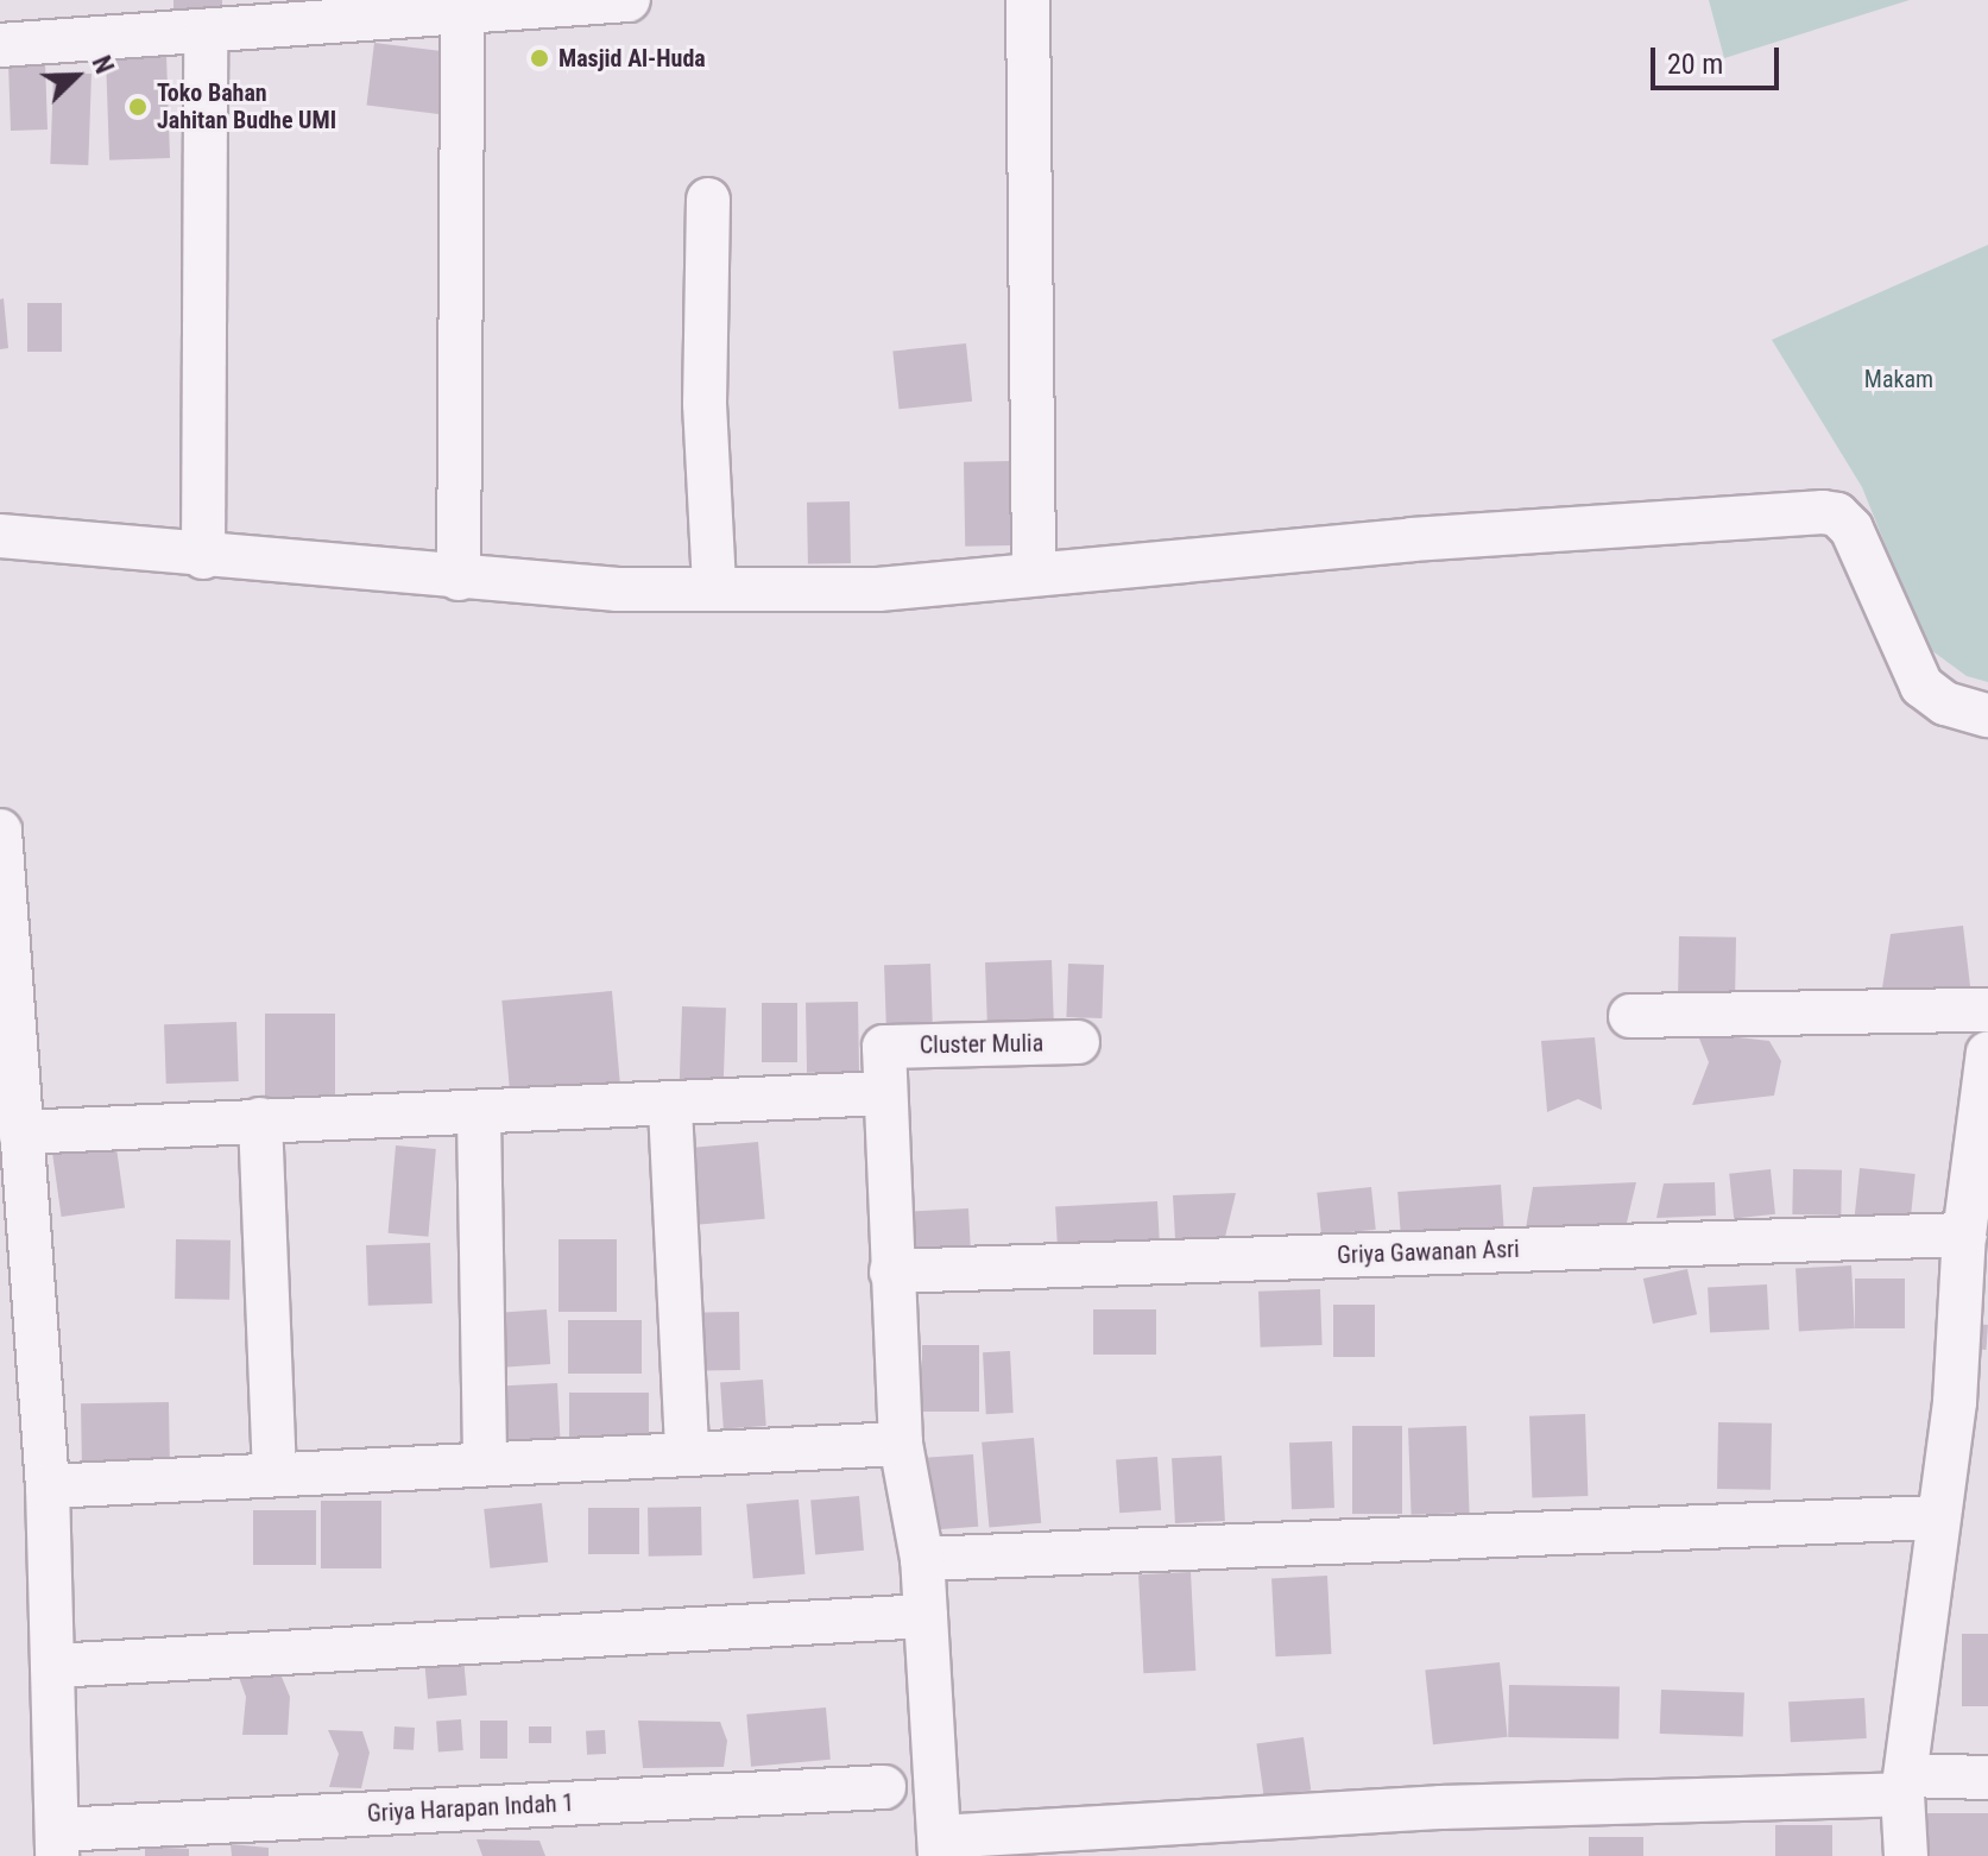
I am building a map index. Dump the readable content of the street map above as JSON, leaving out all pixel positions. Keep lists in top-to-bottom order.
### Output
{
  "streets": {
    "street": ["Cluster Mulia", "Griya Gawanan Asri", "Griya Harapan Indah 1"]
  },
  "parks": ["Makam"],
  "places": ["Masjid Al-Huda", "Toko Bahan Jahitan Budhe UMI"],
  "scale_bar": "20 m",
  "north": "top right"
}
